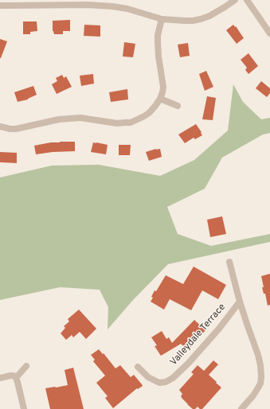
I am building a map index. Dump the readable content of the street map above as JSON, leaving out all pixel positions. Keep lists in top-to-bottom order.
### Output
{
  "streets": {
    "street": ["Valleydale Terrace"]
  }
}
